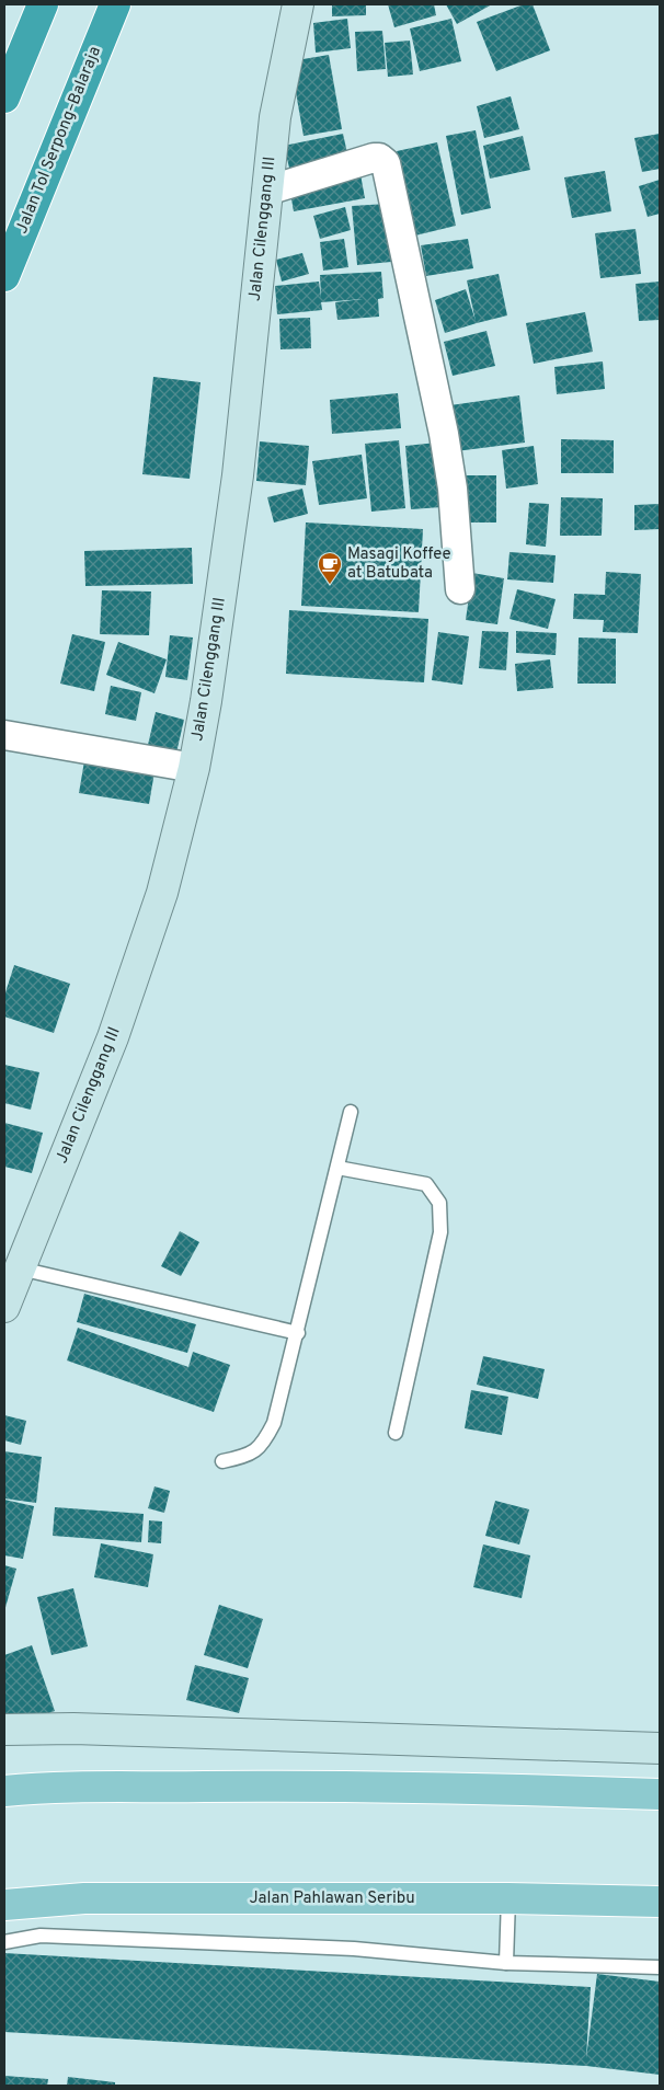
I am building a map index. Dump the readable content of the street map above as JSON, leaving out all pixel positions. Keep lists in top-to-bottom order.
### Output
{
  "streets": {
    "highway": ["Jalan Tol Serpong–Balaraja"],
    "main road": ["Jalan Pahlawan Seribu"],
    "street": ["Jalan Cilenggang III"]
  },
  "places": {
    "cafe": ["Masagi Koffee at Batubata"]
  }
}
